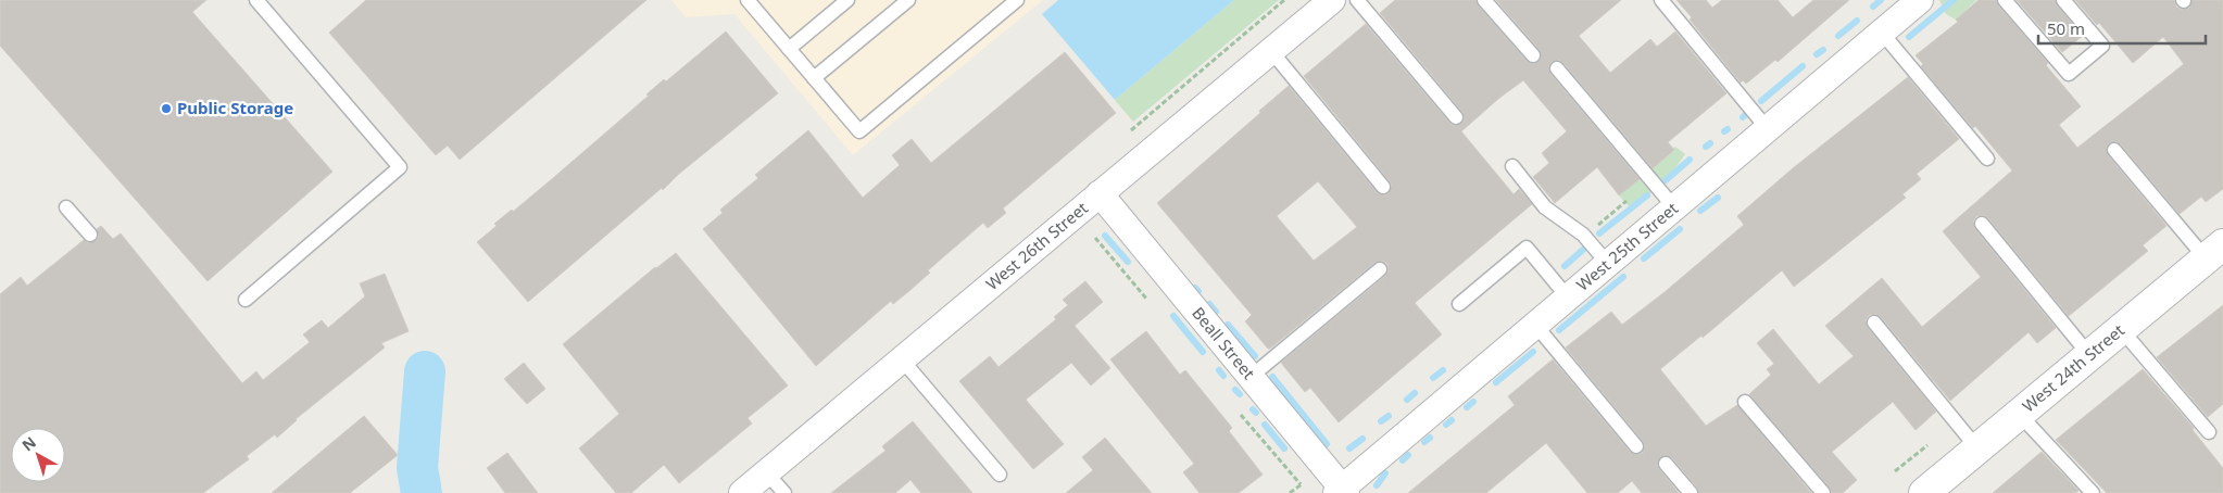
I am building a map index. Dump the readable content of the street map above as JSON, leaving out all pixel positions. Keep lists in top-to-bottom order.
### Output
{
  "streets": {
    "street": [
      "West 26th Street",
      "West 25th Street",
      "Beall Street",
      "West 24th Street"
    ]
  },
  "crossings": [
    ["West 26th Street", "Beall Street"],
    ["West 25th Street", "Beall Street"]
  ],
  "places": ["Public Storage"],
  "scale_bar": "50 m",
  "north": "top left"
}
